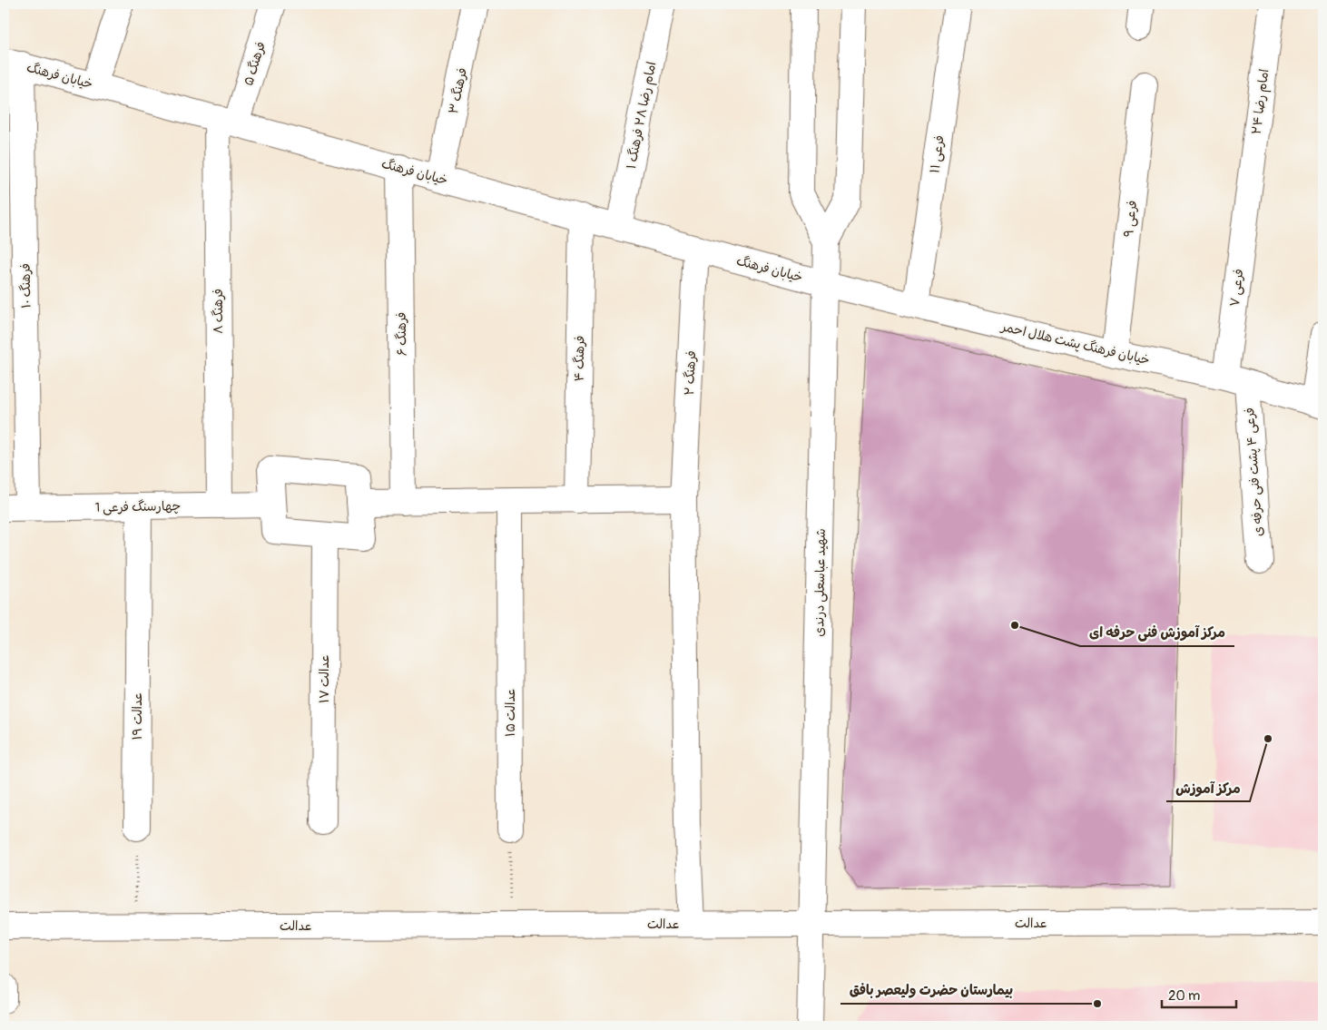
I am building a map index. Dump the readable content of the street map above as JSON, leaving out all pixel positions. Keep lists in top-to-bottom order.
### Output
{
  "streets": {
    "street": [
      "فرهنگ ۵",
      "خیابان فرهنگ",
      "فرهنگ ۳",
      "امام رضا ۲۴",
      "امام رضا ۲۸ فرهنگ ۱",
      "فرعی ۱۱",
      "فرعی ۹",
      "فرهنگ ۱۰",
      "فرعی ۷",
      "فرهنگ ۸",
      "فرهنگ ۶",
      "خیابان فرهنگ پشت هلال احمر",
      "فرهنگ ۴",
      "فرهنگ ۲",
      "فرعی ۴ پشت فنی حرفه ی",
      "چهارسنگ فرعی 1",
      "شهید عباسعلی درندی",
      "عدالت ۱۷",
      "عدالت ۱۵",
      "عدالت ۱۹",
      "عدالت"
    ]
  },
  "crossings": [
    ["فرهنگ ۵", "خیابان فرهنگ"],
    ["فرهنگ ۵", "فرهنگ ۸"],
    ["خیابان فرهنگ", "فرهنگ ۳"],
    ["خیابان فرهنگ", "امام رضا ۲۸ فرهنگ ۱"],
    ["خیابان فرهنگ", "فرهنگ ۱۰"],
    ["خیابان فرهنگ", "فرهنگ ۸"],
    ["خیابان فرهنگ", "فرهنگ ۶"],
    ["خیابان فرهنگ", "خیابان فرهنگ پشت هلال احمر"],
    ["خیابان فرهنگ", "فرهنگ ۴"],
    ["خیابان فرهنگ", "فرهنگ ۲"],
    ["خیابان فرهنگ", "شهید عباسعلی درندی"],
    ["امام رضا ۲۴", "فرعی ۷"],
    ["فرعی ۱۱", "خیابان فرهنگ پشت هلال احمر"],
    ["فرعی ۹", "خیابان فرهنگ پشت هلال احمر"],
    ["فرهنگ ۱۰", "چهارسنگ فرعی 1"],
    ["فرعی ۷", "خیابان فرهنگ پشت هلال احمر"],
    ["فرعی ۷", "فرعی ۴ پشت فنی حرفه ی"],
    ["فرهنگ ۸", "چهارسنگ فرعی 1"],
    ["خیابان فرهنگ پشت هلال احمر", "فرعی ۴ پشت فنی حرفه ی"],
    ["خیابان فرهنگ پشت هلال احمر", "شهید عباسعلی درندی"],
    ["فرهنگ ۲", "عدالت"],
    ["چهارسنگ فرعی 1", "عدالت ۱۹"],
    ["شهید عباسعلی درندی", "عدالت"]
  ],
  "places": ["مرکز آموزش فنی حرفه ای", "مرکز آموزش", "بیمارستان حضرت ولیعصر بافق"],
  "scale_bar": "20 m"
}
